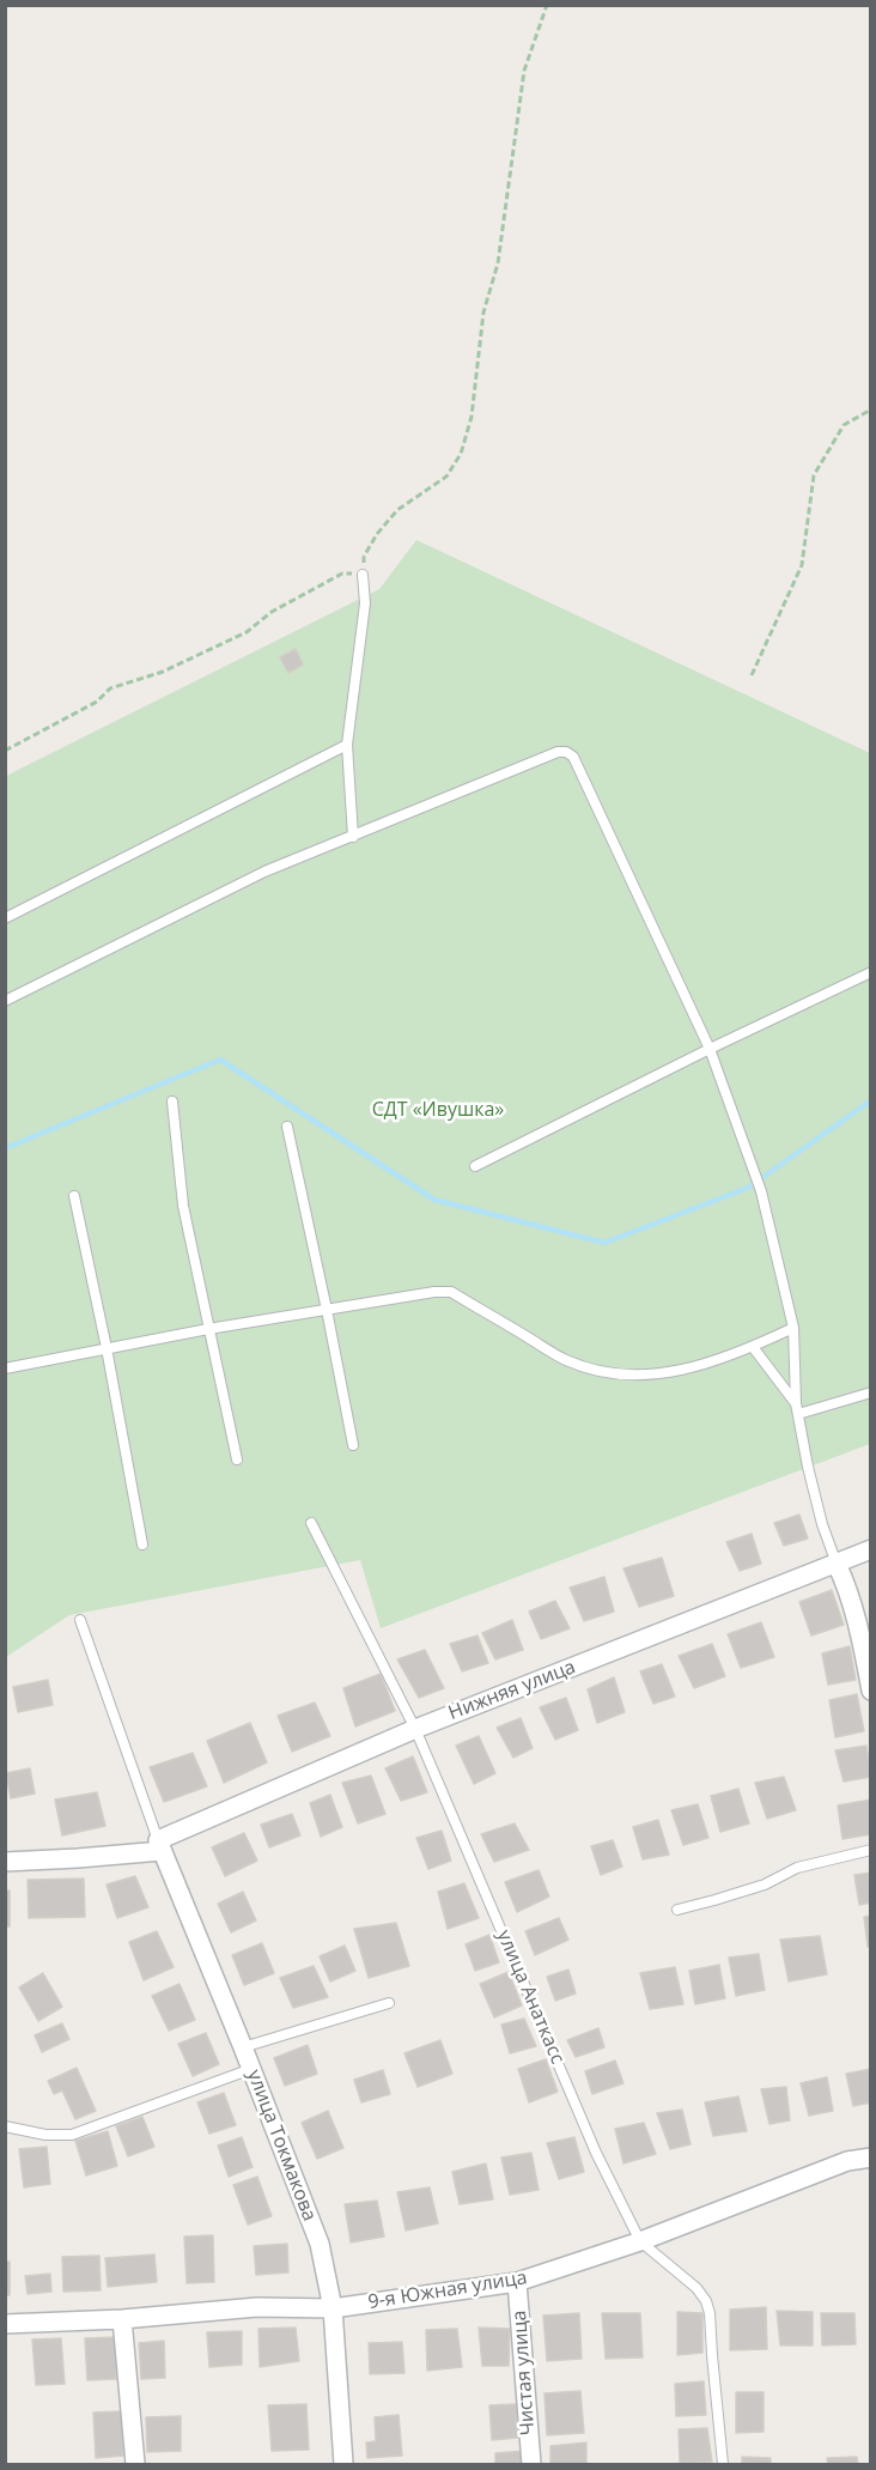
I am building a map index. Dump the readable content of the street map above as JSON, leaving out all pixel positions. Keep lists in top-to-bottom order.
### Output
{
  "streets": {
    "street": [
      "Нижняя улица",
      "улица Токмакова",
      "9-я Южная улица",
      "Чистая улица"
    ],
    "lane": ["улица Анаткасс"]
  },
  "crossings": [
    ["Нижняя улица", "улица Анаткасс"],
    ["Нижняя улица", "улица Токмакова"],
    ["улица Анаткасс", "9-я Южная улица"],
    ["улица Токмакова", "9-я Южная улица"],
    ["9-я Южная улица", "Чистая улица"]
  ],
  "parks": ["СДТ «Ивушка»"]
}
